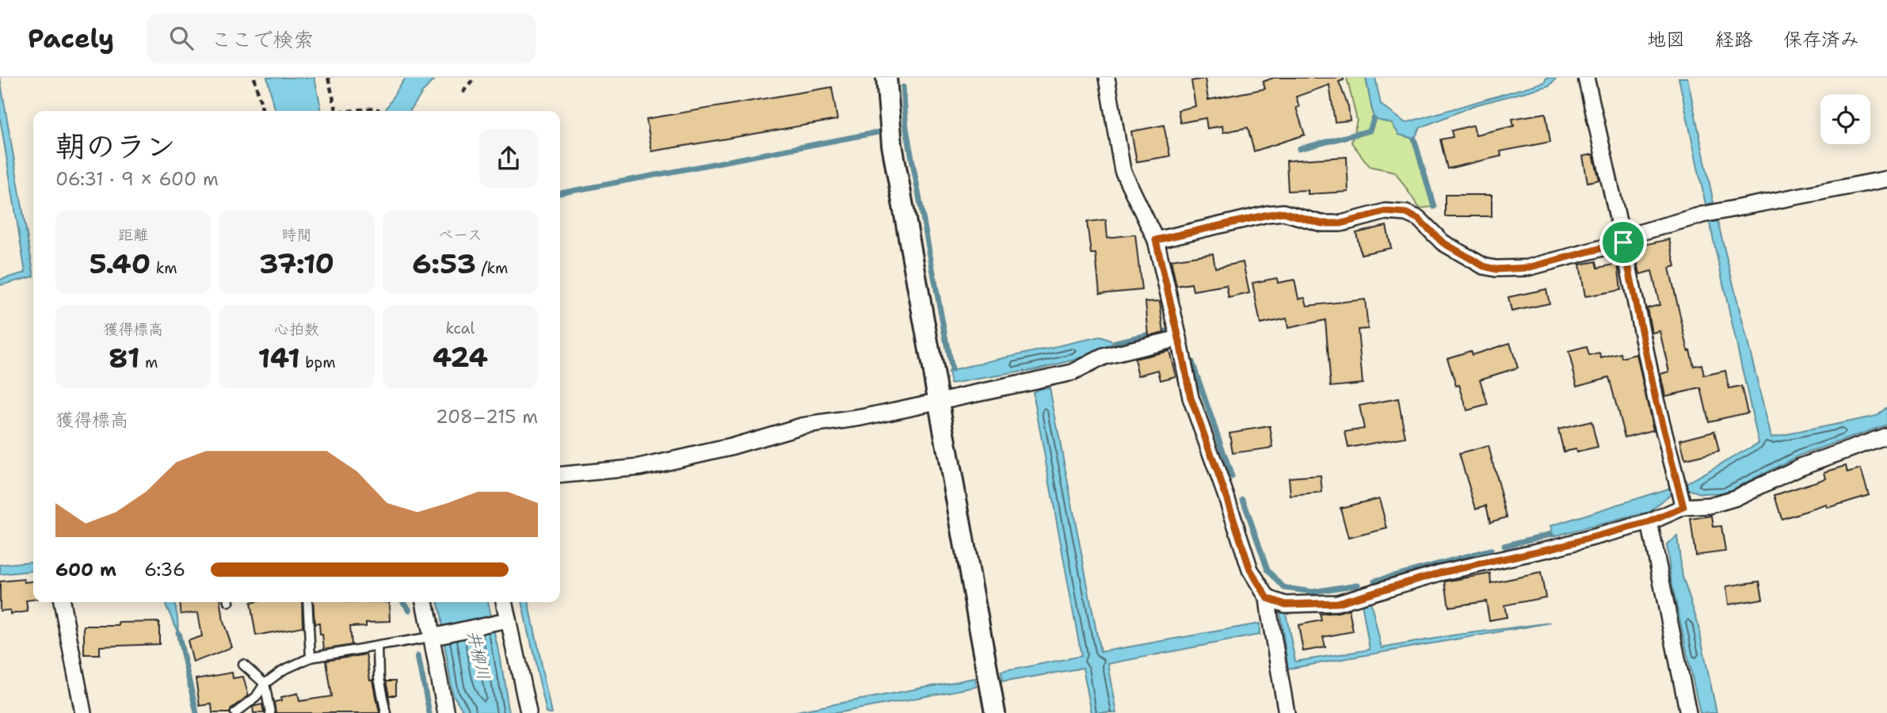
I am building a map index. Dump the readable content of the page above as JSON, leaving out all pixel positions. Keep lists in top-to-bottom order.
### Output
{
  "water": ["井柳川"],
  "page": {
    "header": "Pacely",
    "search": "ここで検索",
    "nav": ["地図", "経路", "保存済み"],
    "heading": ["朝のラン", "06:31 · 9 × 600 m"],
    "stats": [
      ["距離", "5.40 km"],
      ["時間", "37:10"],
      ["ペース", "6:53 /km"],
      ["獲得標高", "81 m"],
      ["心拍数", "141 bpm"],
      ["kcal", "424"]
    ],
    "chart": ["獲得標高", "208–215 m"],
    "list": [
      {
        "name": "600 m",
        "note": "6:36"
      }
    ]
  }
}
